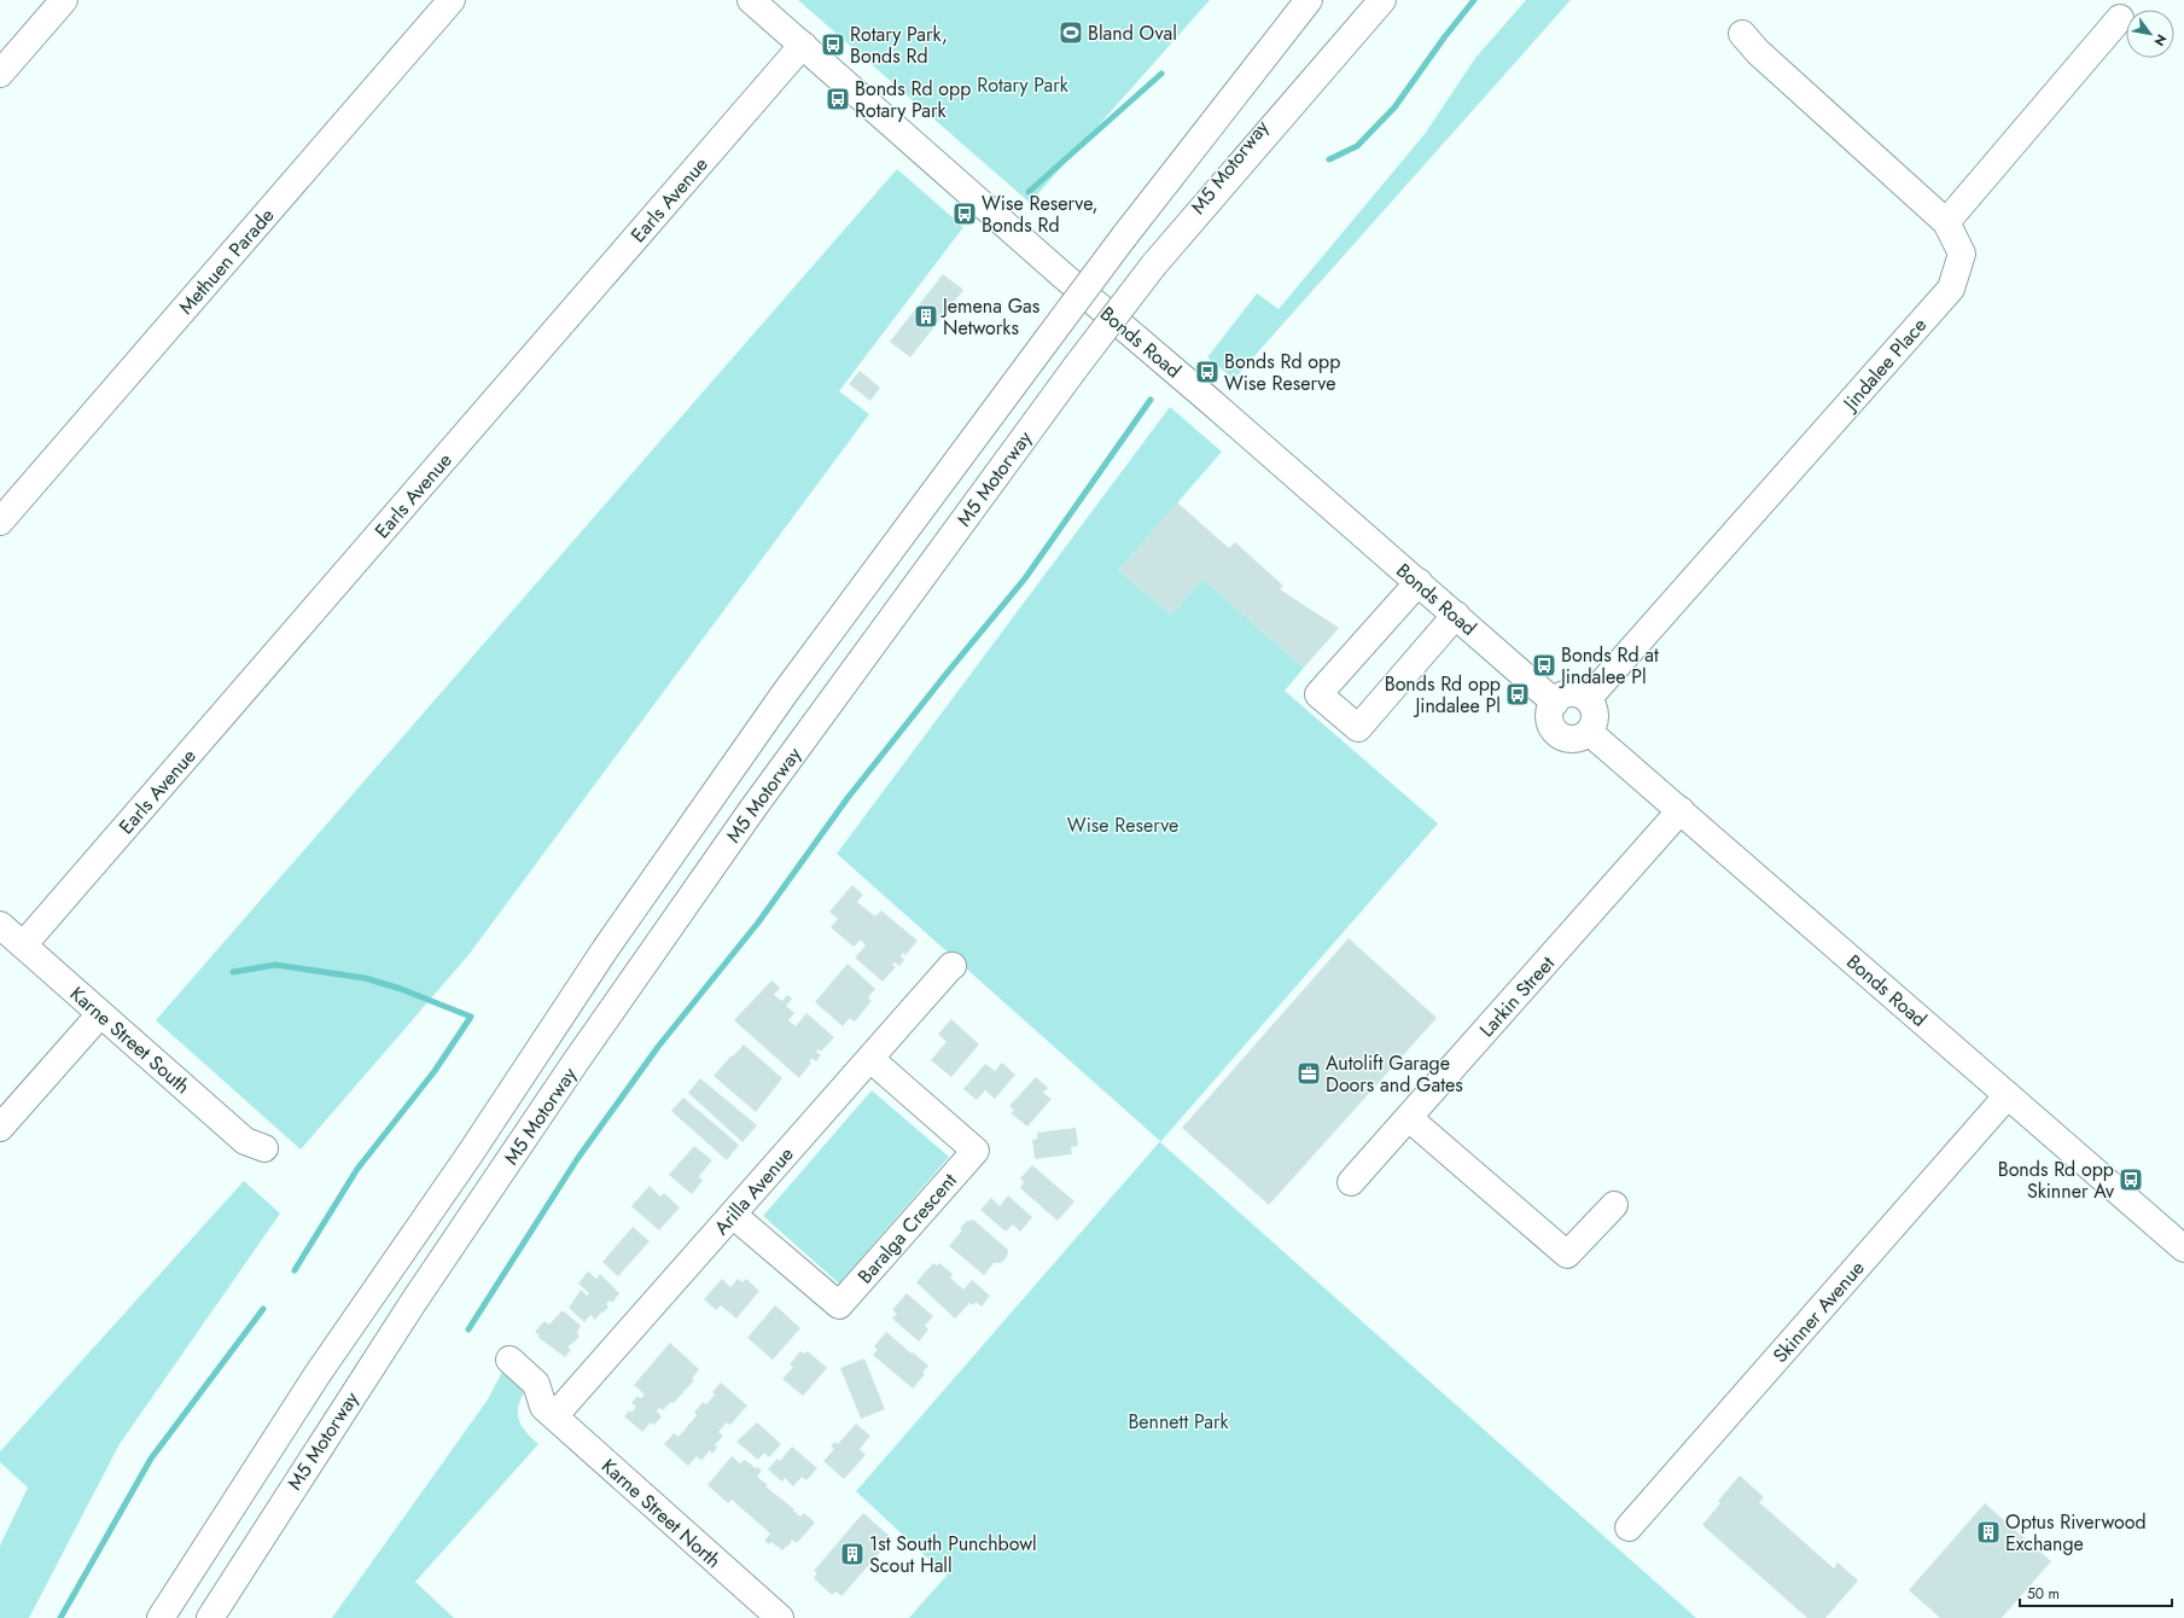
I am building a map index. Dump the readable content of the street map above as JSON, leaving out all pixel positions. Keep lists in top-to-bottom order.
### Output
{
  "streets": {
    "main road": [
      "M5 Motorway",
      "Earls Avenue",
      "Methuen Parade",
      "Bonds Road",
      "Jindalee Place",
      "Larkin Street",
      "Karne Street South",
      "Arilla Avenue",
      "Baralga Crescent",
      "Skinner Avenue",
      "Karne Street North"
    ]
  },
  "crossings": [
    ["Earls Avenue", "Bonds Road"],
    ["Earls Avenue", "Karne Street South"],
    ["Bonds Road", "Jindalee Place"],
    ["Bonds Road", "Larkin Street"],
    ["Bonds Road", "Skinner Avenue"],
    ["Arilla Avenue", "Baralga Crescent"],
    ["Arilla Avenue", "Karne Street North"]
  ],
  "parks": ["Rotary Park", "Wise Reserve", "Bennett Park"],
  "places": {
    "sports": ["Bland Oval"],
    "bus stop": [
      "Rotary Park, Bonds Rd",
      "Bonds Rd opp Rotary Park",
      "Wise Reserve, Bonds Rd",
      "Bonds Rd opp Wise Reserve",
      "Bonds Rd at Jindalee Pl",
      "Bonds Rd opp Jindalee Pl",
      "Bonds Rd opp Skinner Av"
    ],
    "building": ["Jemena Gas Networks", "Optus Riverwood Exchange", "1st South Punchbowl Scout Hall"],
    "office": ["Autolift Garage Doors and Gates"]
  },
  "scale_bar": "50 m",
  "north": "bottom right"
}
